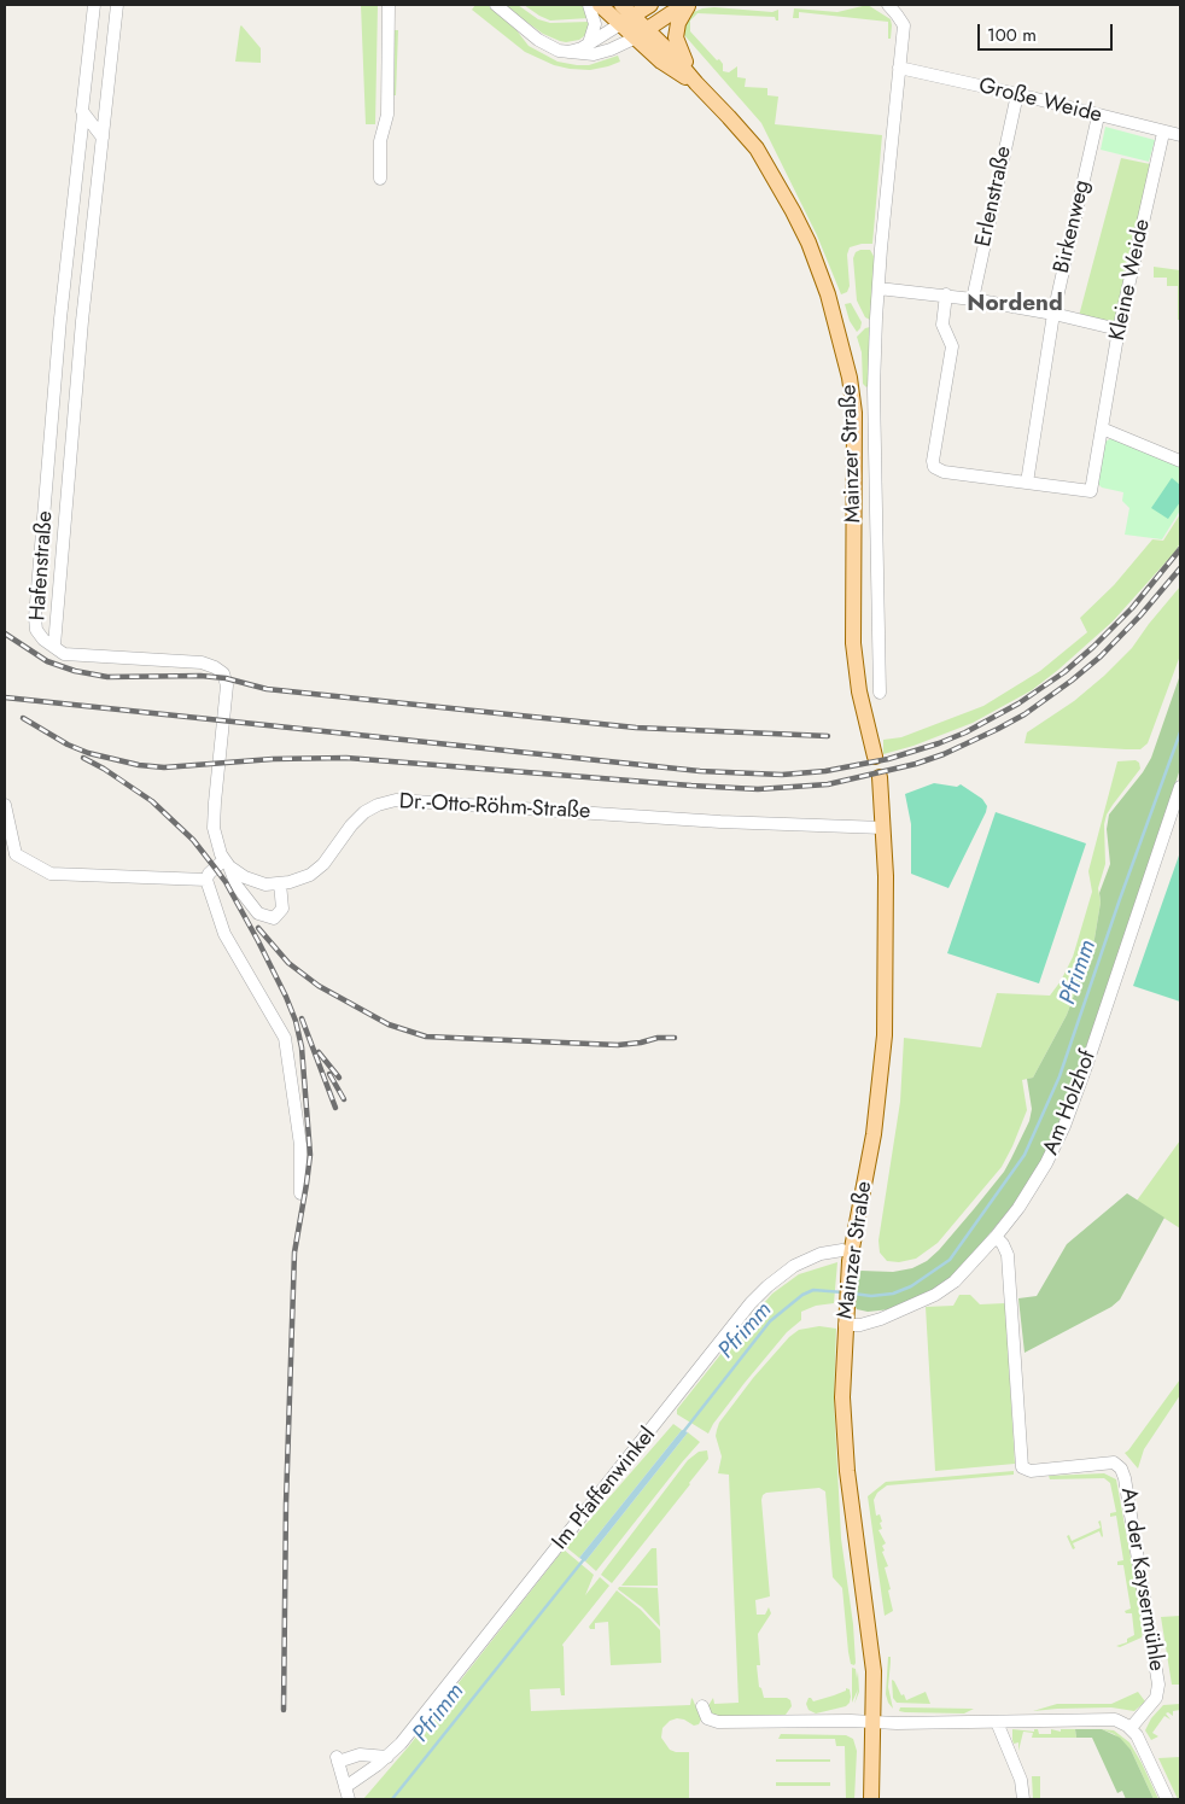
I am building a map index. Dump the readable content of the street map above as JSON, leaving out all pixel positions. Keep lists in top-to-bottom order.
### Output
{
  "streets": {
    "main road": ["Mainzer Straße"],
    "street": [
      "Große Weide",
      "Erlenstraße",
      "Birkenweg",
      "Kleine Weide",
      "Hafenstraße",
      "Dr.-Otto-Röhm-Straße",
      "Am Holzhof",
      "Im Pfaffenwinkel",
      "An der Kaysermühle"
    ]
  },
  "crossings": [
    ["Große Weide", "Erlenstraße"],
    ["Große Weide", "Birkenweg"],
    ["Große Weide", "Kleine Weide"],
    ["Große Weide", "Mainzer Straße"],
    ["Birkenweg", "Kleine Weide"],
    ["Mainzer Straße", "Dr.-Otto-Röhm-Straße"],
    ["Mainzer Straße", "Am Holzhof"],
    ["Mainzer Straße", "Im Pfaffenwinkel"],
    ["Am Holzhof", "An der Kaysermühle"]
  ],
  "districts": ["Nordend"],
  "water": ["Pfrimm"],
  "scale_bar": "100 m"
}
